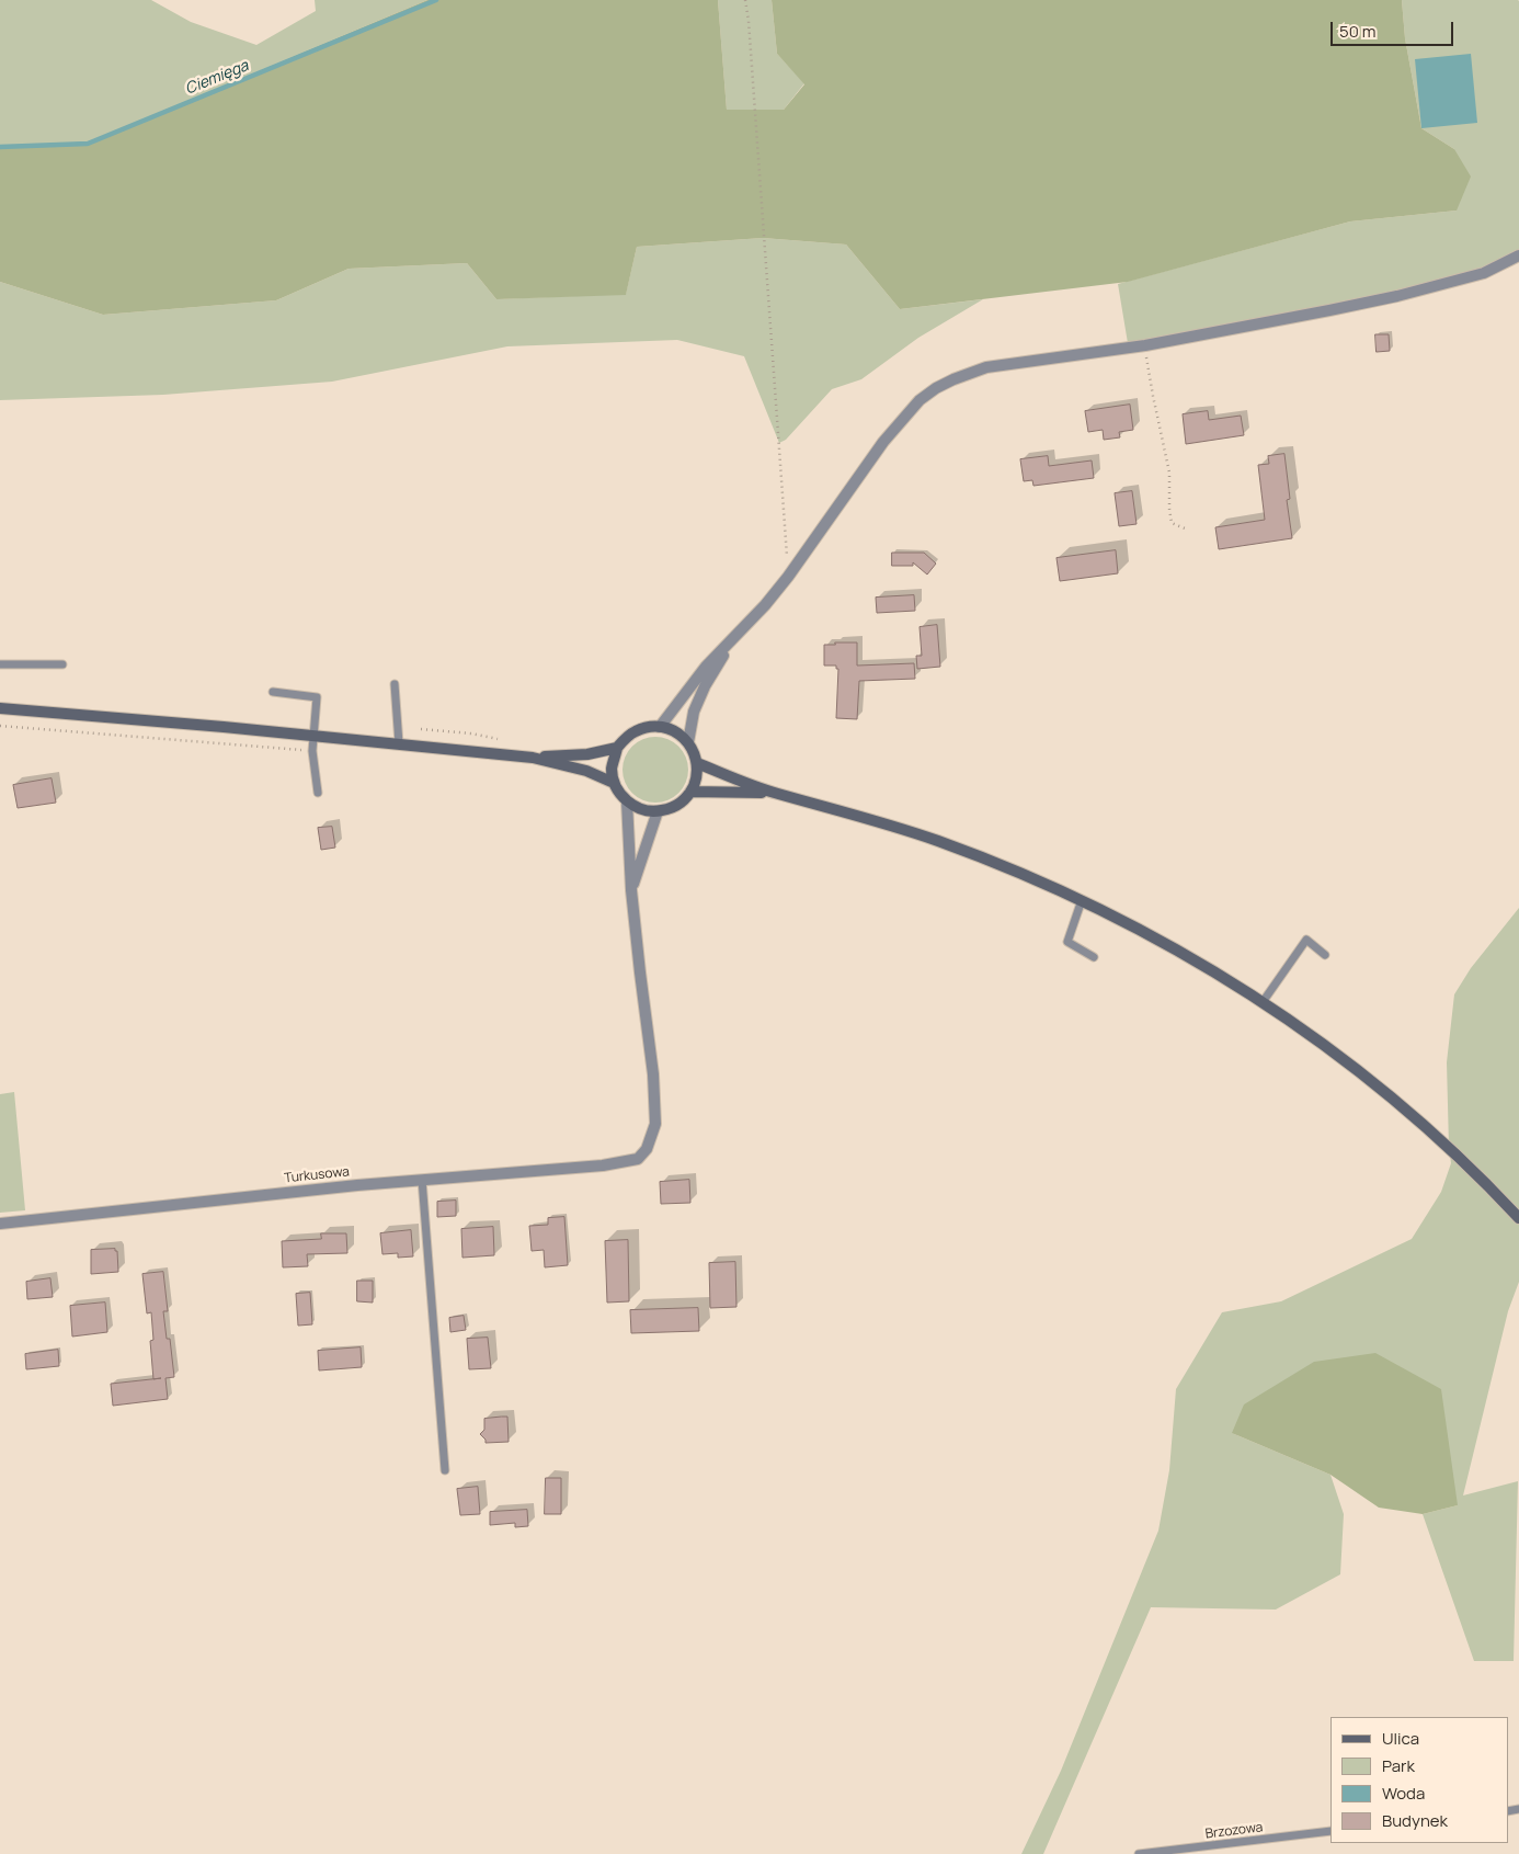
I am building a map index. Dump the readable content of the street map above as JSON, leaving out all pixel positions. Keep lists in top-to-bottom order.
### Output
{
  "streets": {
    "street": ["Turkusowa"],
    "lane": ["Brzozowa"]
  },
  "water": ["Ciemięga"],
  "legend": [
    "Ulica",
    "Park",
    "Woda",
    "Budynek"
  ],
  "scale_bar": "50 m"
}
